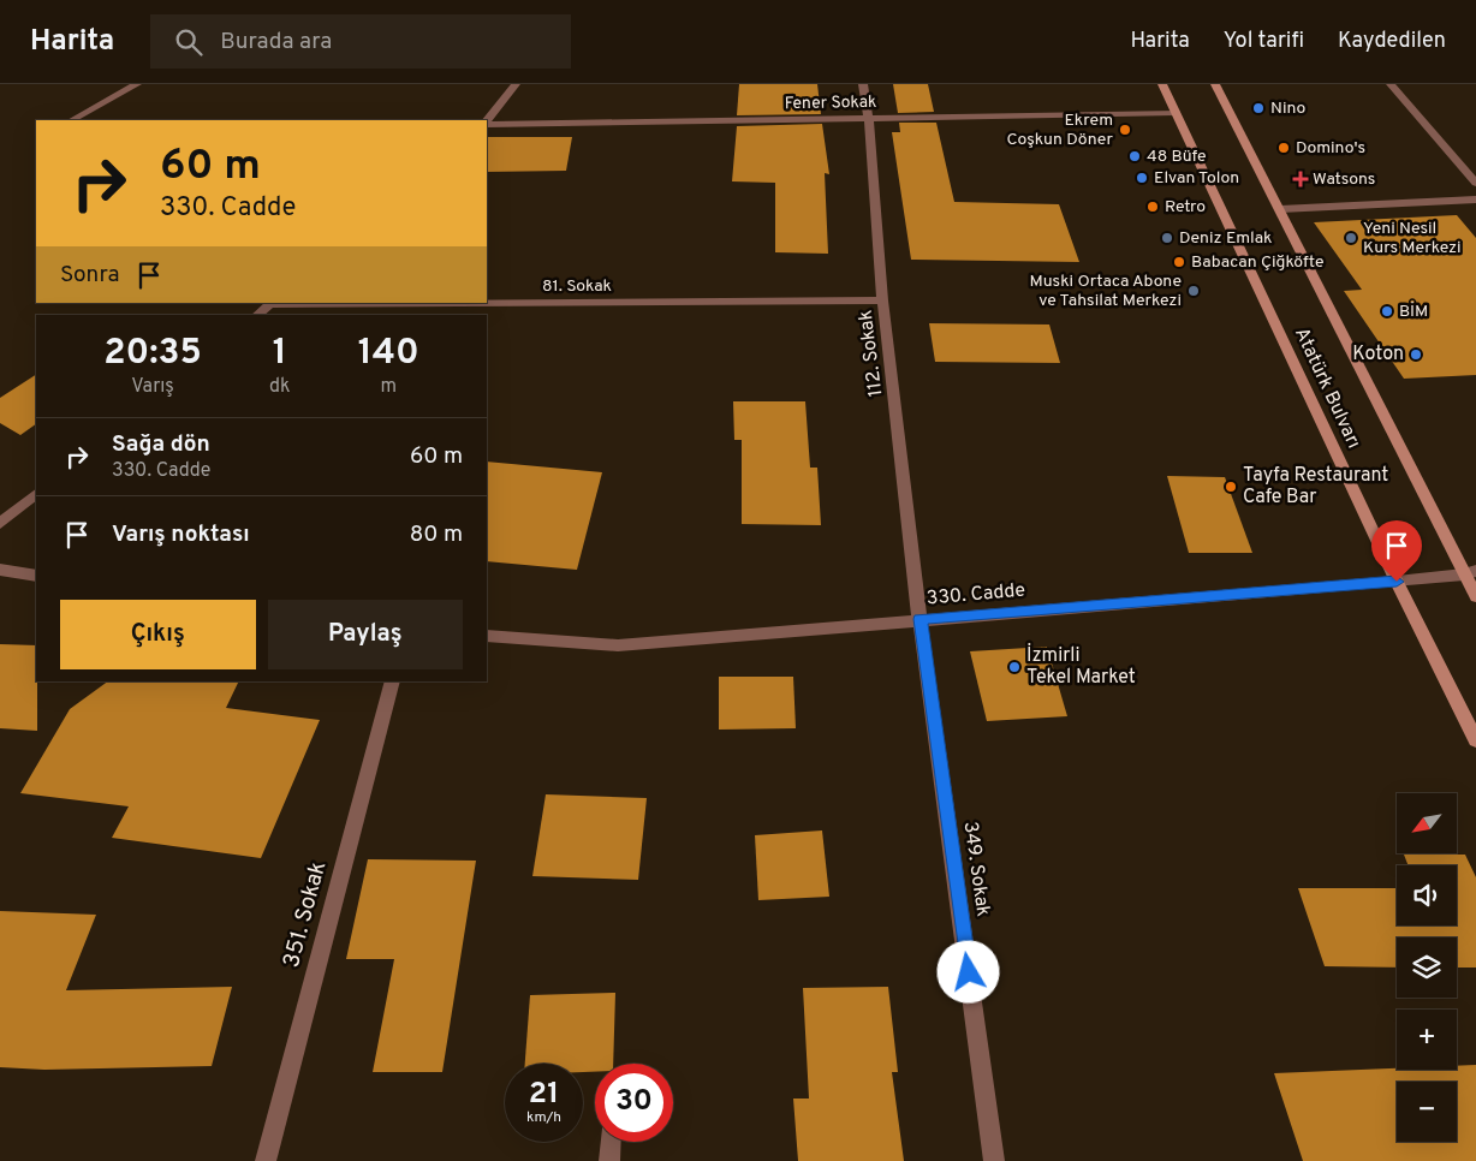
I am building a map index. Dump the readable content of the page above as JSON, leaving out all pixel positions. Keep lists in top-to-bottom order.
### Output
{
  "streets": {
    "main road": ["Atatürk Bulvarı"],
    "street": [
      "Fener Sokak",
      "81. Sokak",
      "112. Sokak",
      "330. Cadde",
      "349. Sokak",
      "351. Sokak"
    ]
  },
  "crossings": [
    ["Fener Sokak", "112. Sokak"],
    ["Fener Sokak", "Atatürk Bulvarı"],
    ["81. Sokak", "112. Sokak"],
    ["112. Sokak", "330. Cadde"],
    ["112. Sokak", "349. Sokak"],
    ["Atatürk Bulvarı", "330. Cadde"],
    ["330. Cadde", "349. Sokak"]
  ],
  "places": {
    "other": [
      "Nino",
      "Ekrem Coşkun Döner",
      "Domino's",
      "48 Büfe",
      "Elvan Tolon",
      "Retro",
      "Deniz Emlak",
      "Yeni Nesil Kurs Merkezi",
      "Babacan Çiğköfte",
      "Muski Ortaca Abone ve Tahsilat Merkezi",
      "BİM",
      "Koton",
      "Tayfa Restaurant Cafe Bar",
      "İzmirli Tekel Market"
    ],
    "health": ["Watsons"]
  },
  "north": "bottom left",
  "page": {
    "header": "Harita",
    "search": "Burada ara",
    "nav": ["Harita", "Yol tarifi", "Kaydedilen"],
    "turn": ["60 m", "330. Cadde"],
    "then": "Sonra",
    "eta": [
      "20:35",
      "Varış",
      "1",
      "dk",
      "140",
      "m"
    ],
    "list": [
      {
        "name": "Sağa dön",
        "note": "330. Cadde",
        "value": "60 m"
      },
      {
        "name": "Varış noktası",
        "value": "80 m"
      }
    ],
    "buttons": ["Çıkış", "Paylaş"],
    "map_buttons": ["+", "−"],
    "speed": "21 km/h",
    "limit": "30"
  }
}
